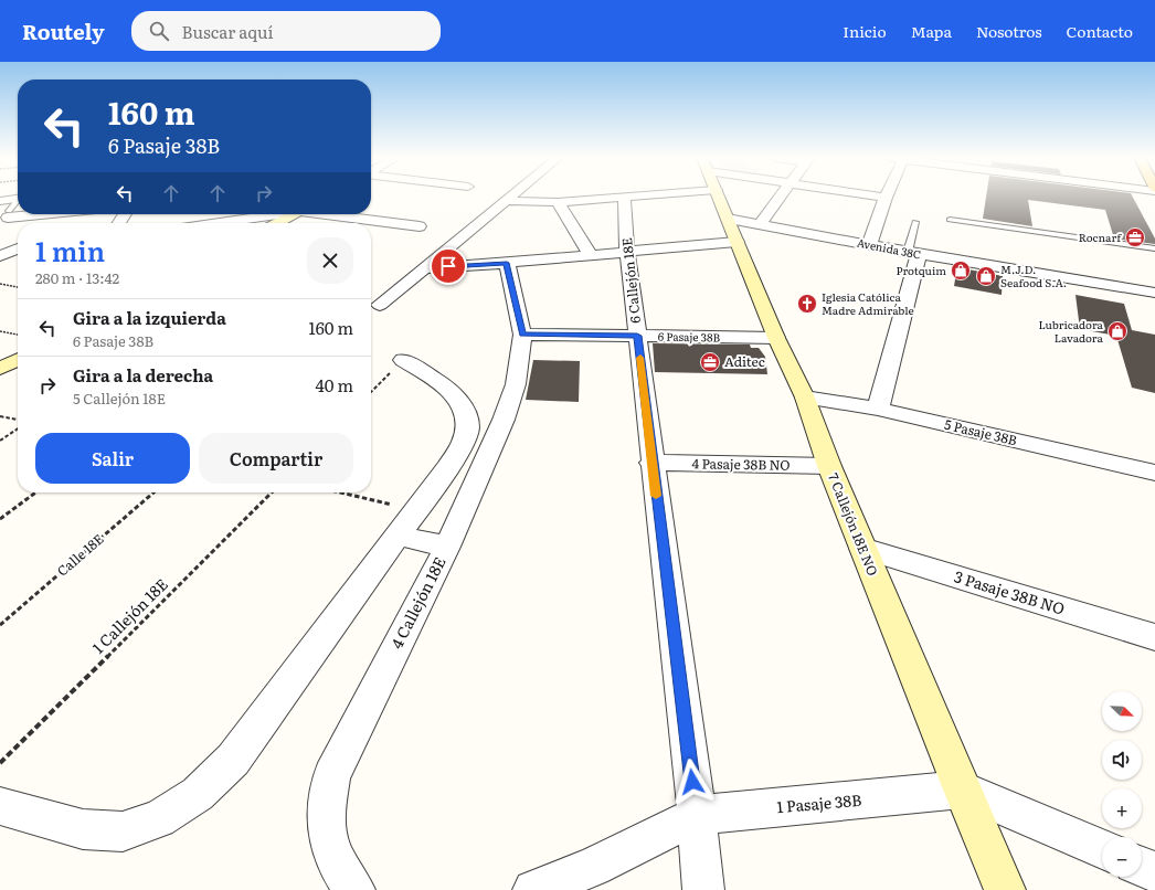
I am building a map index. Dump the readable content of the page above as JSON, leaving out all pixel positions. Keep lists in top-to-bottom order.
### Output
{
  "streets": {
    "street": [
      "Avenida 38C",
      "6 Callejón 18E",
      "6 Pasaje 38B",
      "5 Pasaje 38B",
      "4 Pasaje 38B NO",
      "7 Callejón 18E NO",
      "3 Pasaje 38B NO",
      "4 Callejón 18E",
      "1 Pasaje 38B"
    ],
    "path": ["Calle 18E", "1 Callejón 18E"]
  },
  "crossings": [
    ["Avenida 38C", "6 Callejón 18E"],
    ["Avenida 38C", "7 Callejón 18E NO"],
    ["Avenida 38C", "4 Callejón 18E"],
    ["6 Callejón 18E", "6 Pasaje 38B"],
    ["6 Callejón 18E", "4 Pasaje 38B NO"],
    ["6 Callejón 18E", "1 Pasaje 38B"],
    ["6 Pasaje 38B", "7 Callejón 18E NO"],
    ["6 Pasaje 38B", "4 Callejón 18E"],
    ["5 Pasaje 38B", "7 Callejón 18E NO"],
    ["4 Pasaje 38B NO", "7 Callejón 18E NO"],
    ["7 Callejón 18E NO", "3 Pasaje 38B NO"],
    ["7 Callejón 18E NO", "1 Pasaje 38B"]
  ],
  "places": {
    "office": ["Rocnarf", "Aditec"],
    "shop": ["Protquim", "M.J.D. Seafood S.A.", "Lubricadora Lavadora"],
    "church": ["Iglesia Católica Madre Admirable"]
  },
  "north": "bottom right",
  "page": {
    "header": "Routely",
    "search": "Buscar aquí",
    "nav": [
      "Inicio",
      "Mapa",
      "Nosotros",
      "Contacto"
    ],
    "turn": ["160 m", "6 Pasaje 38B"],
    "heading": ["1 min", "280 m · 13:42"],
    "list": [
      {
        "name": "Gira a la izquierda",
        "note": "6 Pasaje 38B",
        "value": "160 m"
      },
      {
        "name": "Gira a la derecha",
        "note": "5 Callejón 18E",
        "value": "40 m"
      }
    ],
    "buttons": ["Salir", "Compartir"],
    "map_buttons": ["+", "−"]
  }
}
